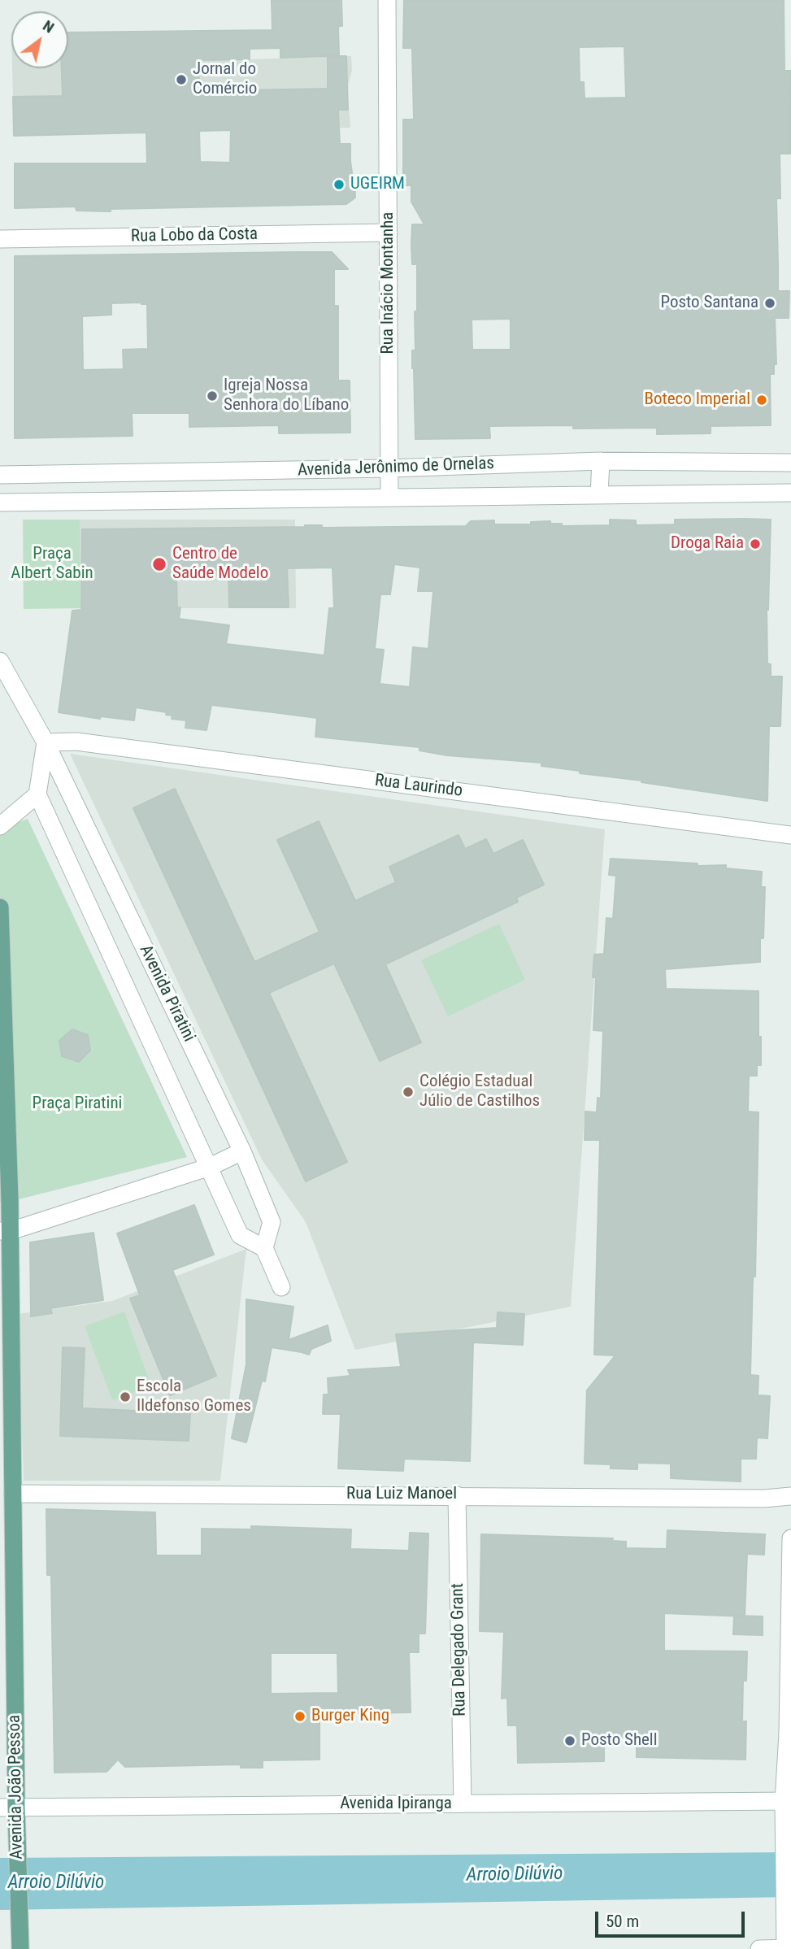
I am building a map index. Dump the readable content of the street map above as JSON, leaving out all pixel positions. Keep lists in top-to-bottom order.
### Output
{
  "streets": {
    "main road": ["Avenida João Pessoa"],
    "street": [
      "Rua Lobo da Costa",
      "Rua Inácio Montanha",
      "Avenida Jerônimo de Ornelas",
      "Rua Laurindo",
      "Avenida Piratini",
      "Rua Luiz Manoel",
      "Rua Delegado Grant",
      "Avenida Ipiranga"
    ]
  },
  "crossings": [
    ["Rua Lobo da Costa", "Rua Inácio Montanha"],
    ["Rua Inácio Montanha", "Avenida Jerônimo de Ornelas"],
    ["Rua Laurindo", "Avenida Piratini"],
    ["Rua Luiz Manoel", "Rua Delegado Grant"],
    ["Rua Luiz Manoel", "Avenida João Pessoa"],
    ["Rua Delegado Grant", "Avenida Ipiranga"],
    ["Avenida João Pessoa", "Avenida Ipiranga"]
  ],
  "water": ["Arroio Dilúvio"],
  "parks": ["Praça Albert Sabin", "Praça Piratini"],
  "places": [
    "Jornal do Comércio",
    "UGEIRM",
    "Posto Santana",
    "Igreja Nossa Senhora do Líbano",
    "Boteco Imperial",
    "Droga Raia",
    "Centro de Saúde Modelo",
    "Colégio Estadual Júlio de Castilhos",
    "Escola Ildefonso Gomes",
    "Burger King",
    "Posto Shell"
  ],
  "scale_bar": "50 m",
  "north": "top right"
}
